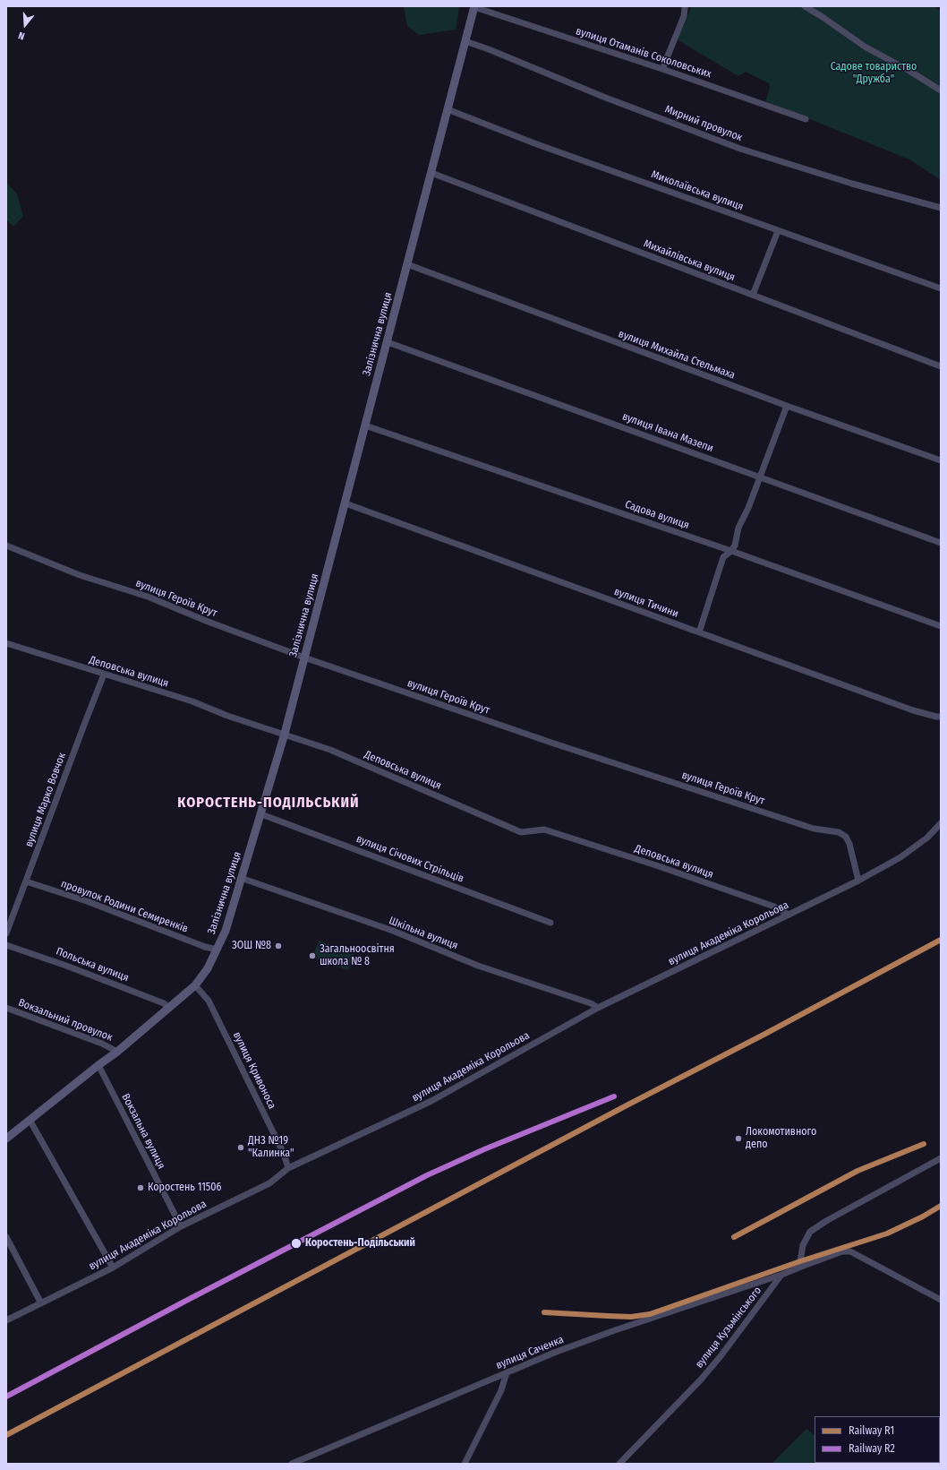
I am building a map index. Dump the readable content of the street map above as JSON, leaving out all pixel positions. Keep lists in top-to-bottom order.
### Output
{
  "streets": {
    "street": [
      "вулиця Отаманів Соколовських",
      "Мирний провулок",
      "Миколаївська вулиця",
      "Михайлівська вулиця",
      "Залізнична вулиця",
      "вулиця Михайла Стельмаха",
      "вулиця Івана Мазепи",
      "Садова вулиця",
      "вулиця Героїв Крут",
      "вулиця Тичини",
      "Деповська вулиця",
      "вулиця Марко Вовчок",
      "вулиця Січових Стрільців",
      "провулок Родини Семиренків",
      "Шкільна вулиця",
      "вулиця Академіка Корольова",
      "Польська вулиця",
      "Вокзальний провулок",
      "вулиця Кривоноса",
      "Вокзальна вулиця",
      "вулиця Кузьмінського",
      "вулиця Саченка"
    ]
  },
  "crossings": [
    ["вулиця Отаманів Соколовських", "Залізнична вулиця"],
    ["Мирний провулок", "Залізнична вулиця"],
    ["Миколаївська вулиця", "Залізнична вулиця"],
    ["Михайлівська вулиця", "Залізнична вулиця"],
    ["Залізнична вулиця", "вулиця Михайла Стельмаха"],
    ["Залізнична вулиця", "вулиця Івана Мазепи"],
    ["Залізнична вулиця", "Садова вулиця"],
    ["Залізнична вулиця", "вулиця Героїв Крут"],
    ["Залізнична вулиця", "вулиця Тичини"],
    ["Залізнична вулиця", "Деповська вулиця"],
    ["Залізнична вулиця", "вулиця Січових Стрільців"],
    ["Залізнична вулиця", "провулок Родини Семиренків"],
    ["Залізнична вулиця", "Шкільна вулиця"],
    ["Залізнична вулиця", "Польська вулиця"],
    ["Залізнична вулиця", "Вокзальний провулок"],
    ["Залізнична вулиця", "вулиця Кривоноса"],
    ["Залізнична вулиця", "Вокзальна вулиця"],
    ["вулиця Героїв Крут", "вулиця Академіка Корольова"],
    ["Деповська вулиця", "вулиця Марко Вовчок"],
    ["Деповська вулиця", "вулиця Академіка Корольова"],
    ["вулиця Марко Вовчок", "провулок Родини Семиренків"],
    ["Шкільна вулиця", "вулиця Академіка Корольова"],
    ["вулиця Академіка Корольова", "вулиця Кривоноса"],
    ["вулиця Академіка Корольова", "Вокзальна вулиця"],
    ["вулиця Кузьмінського", "вулиця Саченка"]
  ],
  "districts": ["КОРОСТЕНЬ-ПОДІЛЬСЬКИЙ"],
  "parks": ["Садове товариство \"Дружба\""],
  "places": [
    "ЗОШ №8",
    "Загальноосвітня школа № 8",
    "Локомотивного депо",
    "ДНЗ №19 \"Калинка\"",
    "Коростень 11506",
    "Коростень-Подільський"
  ],
  "lines": ["rail line R1", "rail line R2"],
  "legend": ["Railway R1", "Railway R2"],
  "north": "bottom"
}
